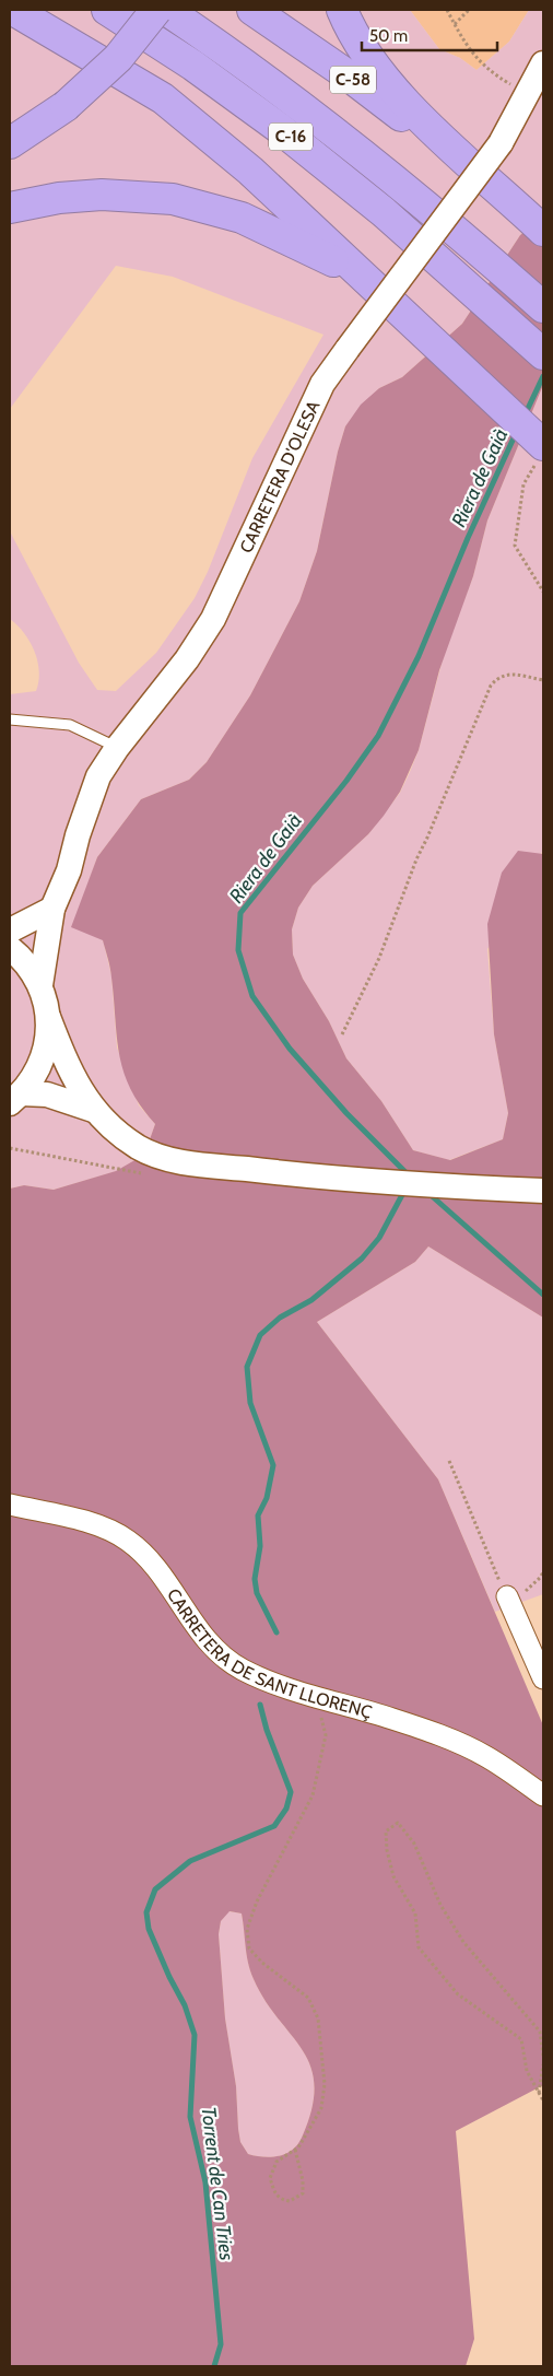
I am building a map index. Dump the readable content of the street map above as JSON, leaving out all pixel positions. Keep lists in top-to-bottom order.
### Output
{
  "streets": {
    "highway": ["C-58", "C-16"],
    "street": ["CARRETERA D'OLESA", "CARRETERA DE SANT LLORENÇ"]
  },
  "water": ["Riera de Gaià", "Torrent de Can Tries"],
  "scale_bar": "50 m"
}
